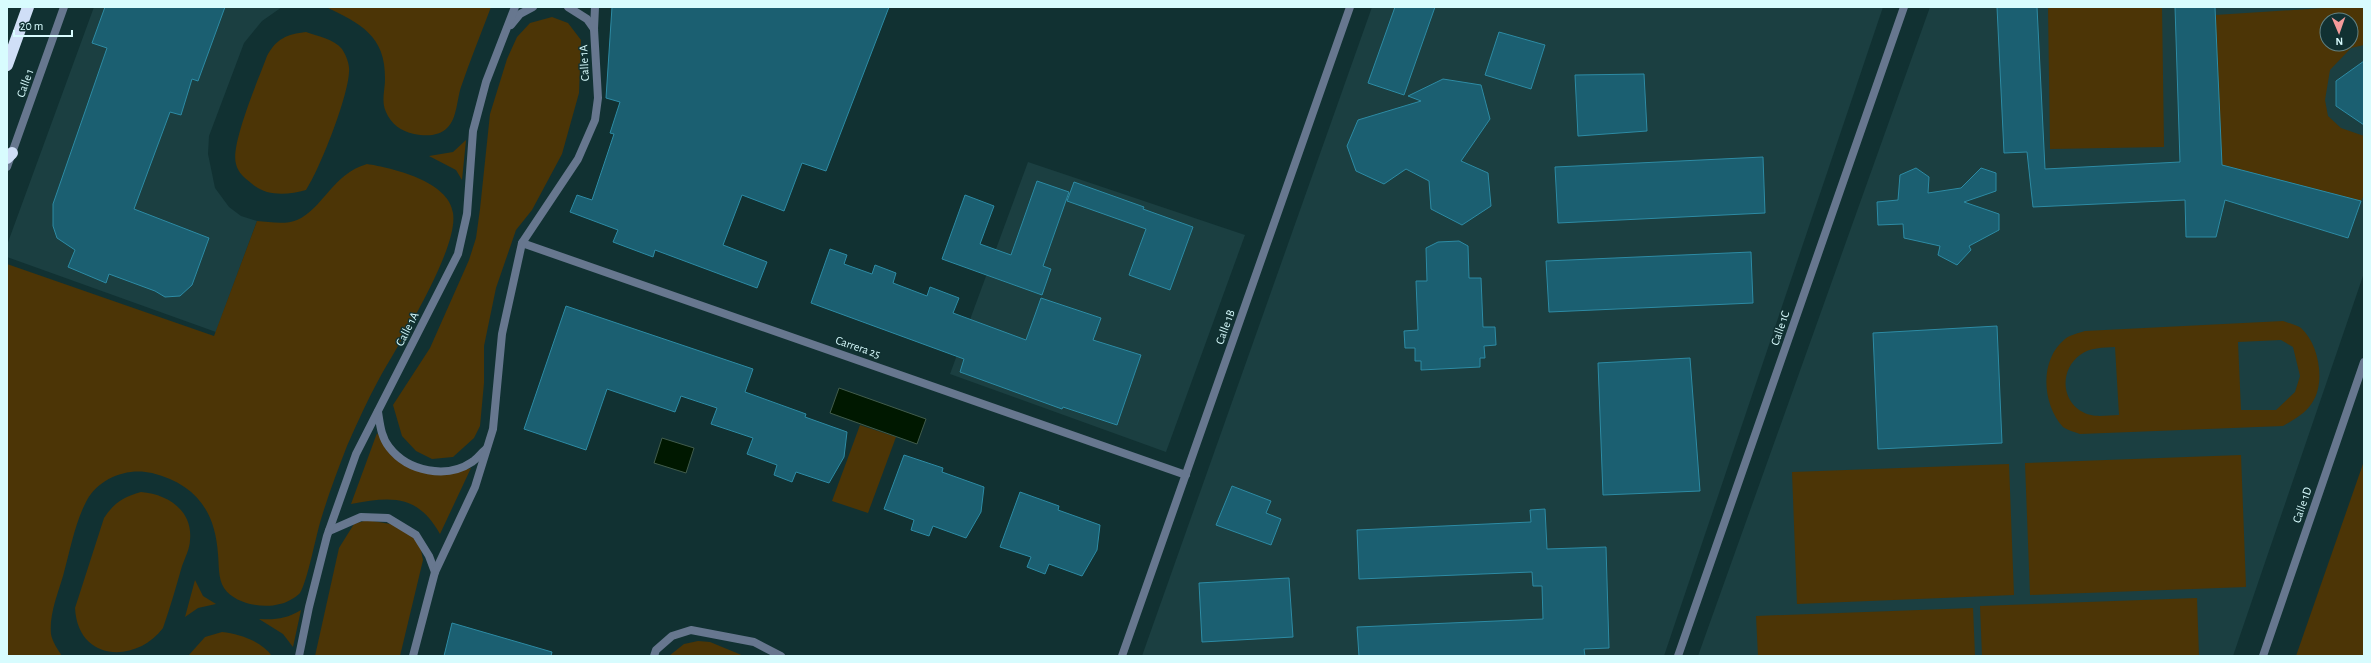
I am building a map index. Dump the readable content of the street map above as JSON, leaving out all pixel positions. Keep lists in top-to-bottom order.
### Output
{
  "streets": {
    "street": [
      "Calle 1A",
      "Calle 1",
      "Calle 1B",
      "Calle 1C",
      "Carrera 25",
      "Calle 1D"
    ]
  },
  "crossings": [
    ["Calle 1A", "Carrera 25"],
    ["Calle 1B", "Carrera 25"]
  ],
  "scale_bar": "20 m",
  "north": "bottom"
}
